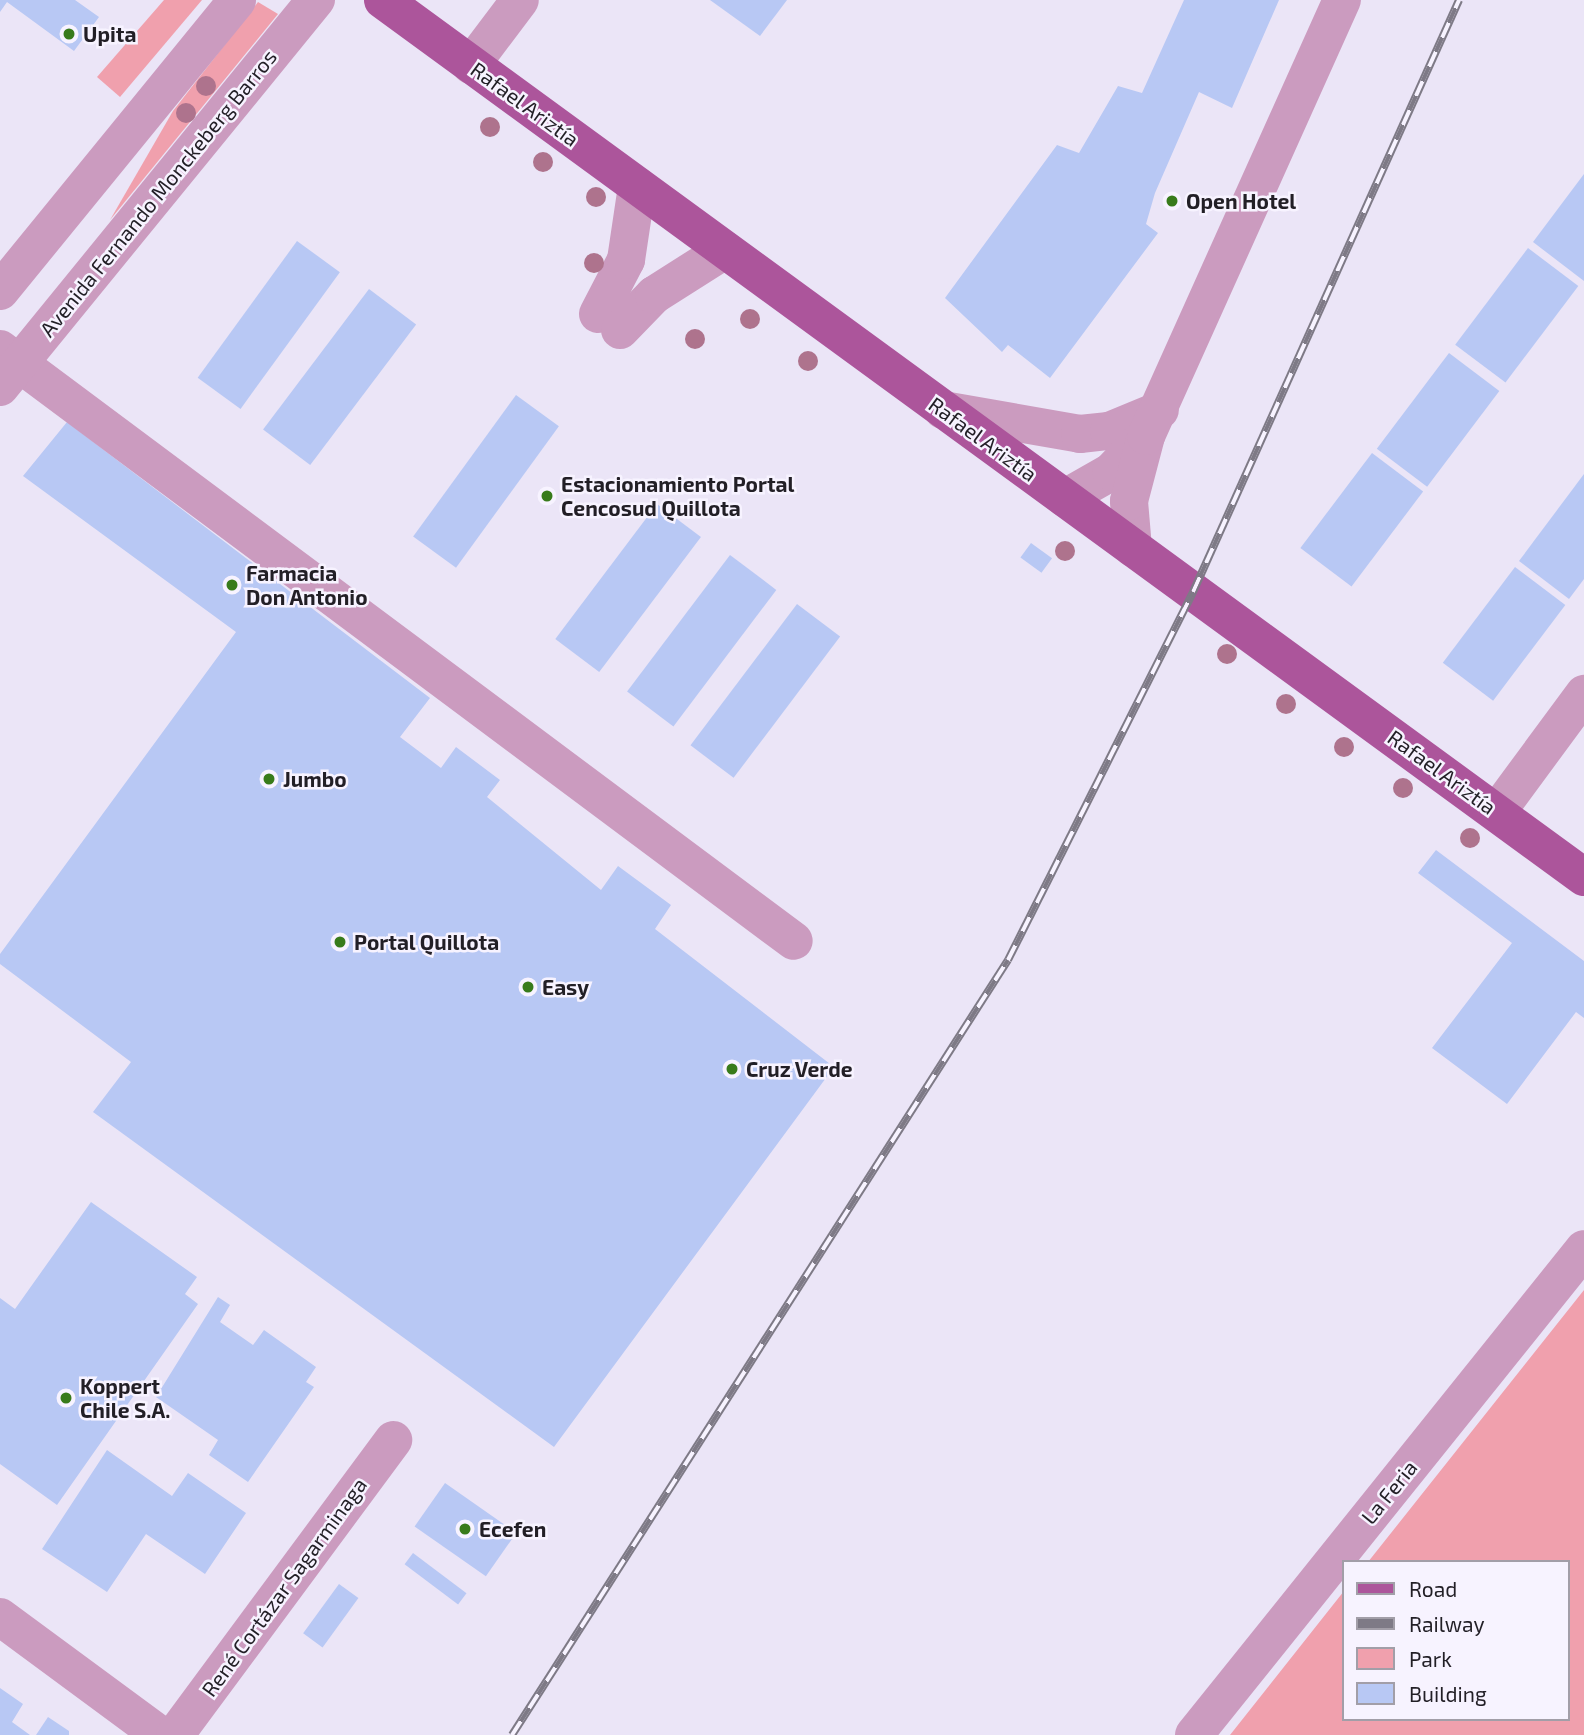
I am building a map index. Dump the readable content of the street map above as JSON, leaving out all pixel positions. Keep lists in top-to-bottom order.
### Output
{
  "streets": {
    "main road": ["Rafael Ariztía"],
    "street": ["Avenida Fernando Monckeberg Barros", "La Feria", "René Cortázar Sagarminaga"]
  },
  "places": [
    "Upita",
    "Open Hotel",
    "Estacionamiento Portal Cencosud Quillota",
    "Farmacia Don Antonio",
    "Jumbo",
    "Portal Quillota",
    "Easy",
    "Cruz Verde",
    "Koppert Chile S.A.",
    "Ecefen"
  ],
  "legend": [
    "Road",
    "Railway",
    "Park",
    "Building"
  ]
}
